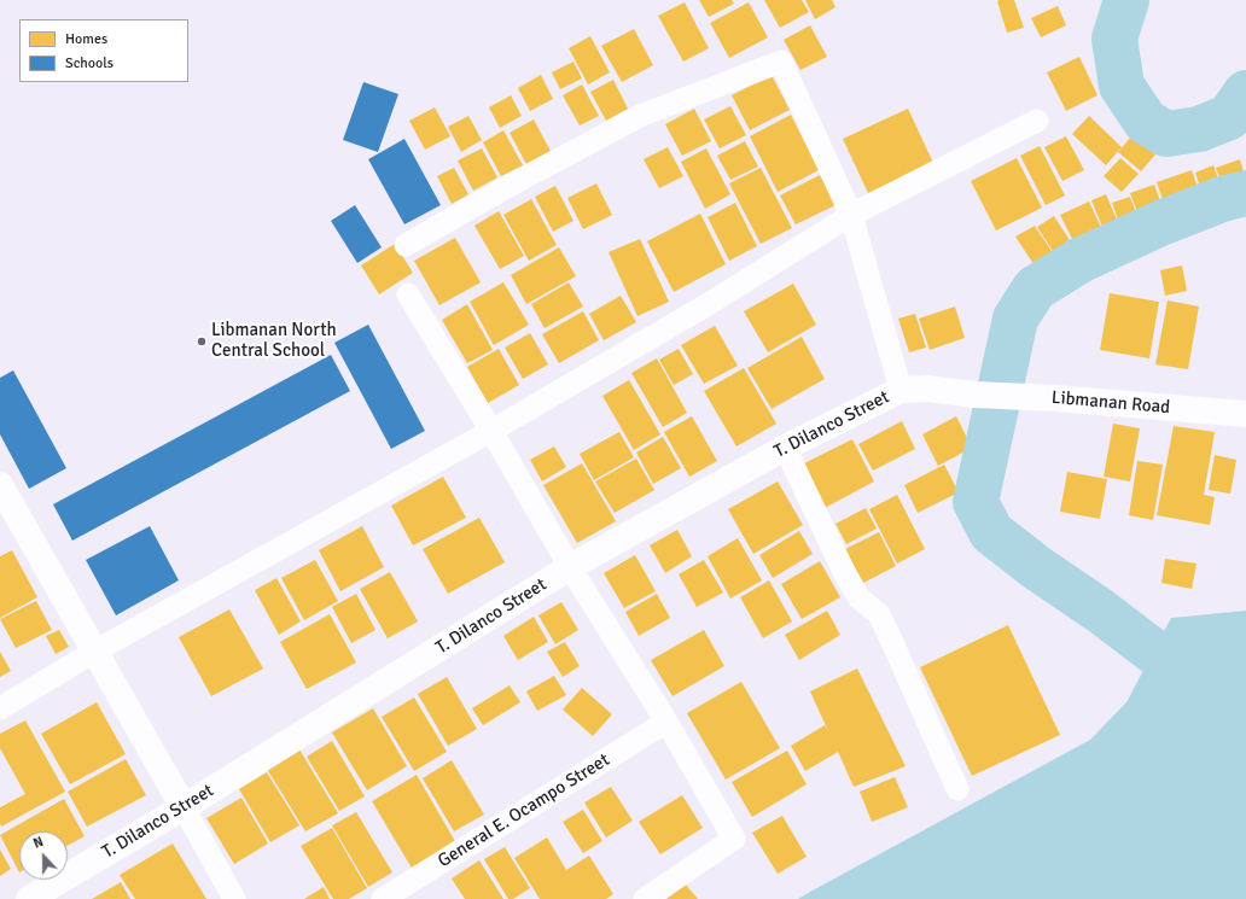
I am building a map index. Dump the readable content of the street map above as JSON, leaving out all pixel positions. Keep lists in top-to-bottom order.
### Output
{
  "streets": {
    "main road": ["Libmanan Road", "T. Dilanco Street"],
    "street": ["General E. Ocampo Street"]
  },
  "crossings": [
    ["Libmanan Road", "T. Dilanco Street"]
  ],
  "places": ["Libmanan North Central School"],
  "legend": ["Homes", "Schools"],
  "north": "top"
}
